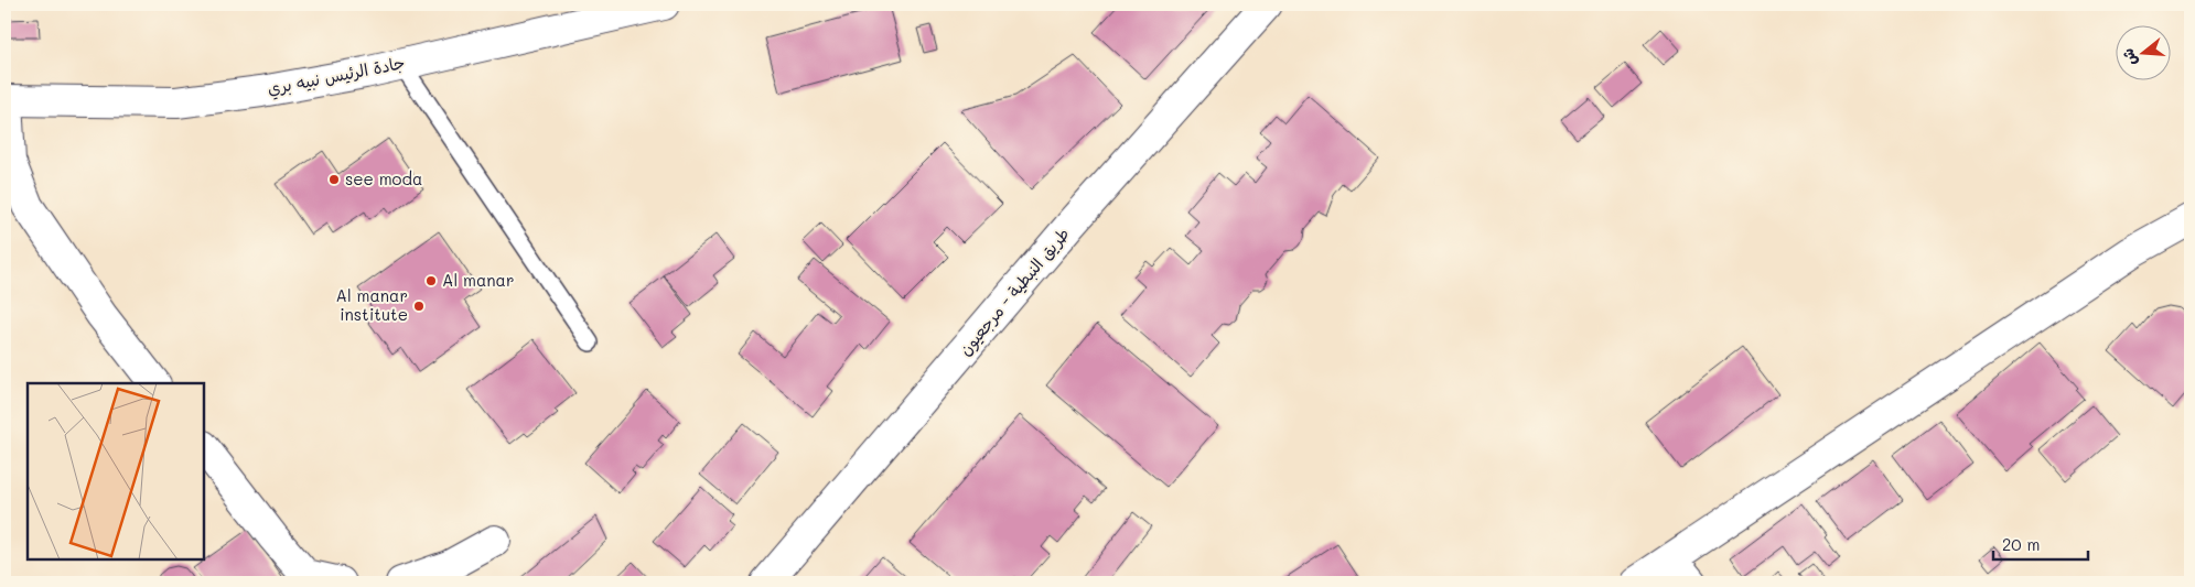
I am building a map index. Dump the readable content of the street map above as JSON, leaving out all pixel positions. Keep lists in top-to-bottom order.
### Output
{
  "streets": {
    "main road": ["جادة الرئيس نبيه بري", "طريق النبطية - مرجعيون"]
  },
  "places": ["see moda", "Al manar", "Al manar institute"],
  "scale_bar": "20 m",
  "north": "left"
}
